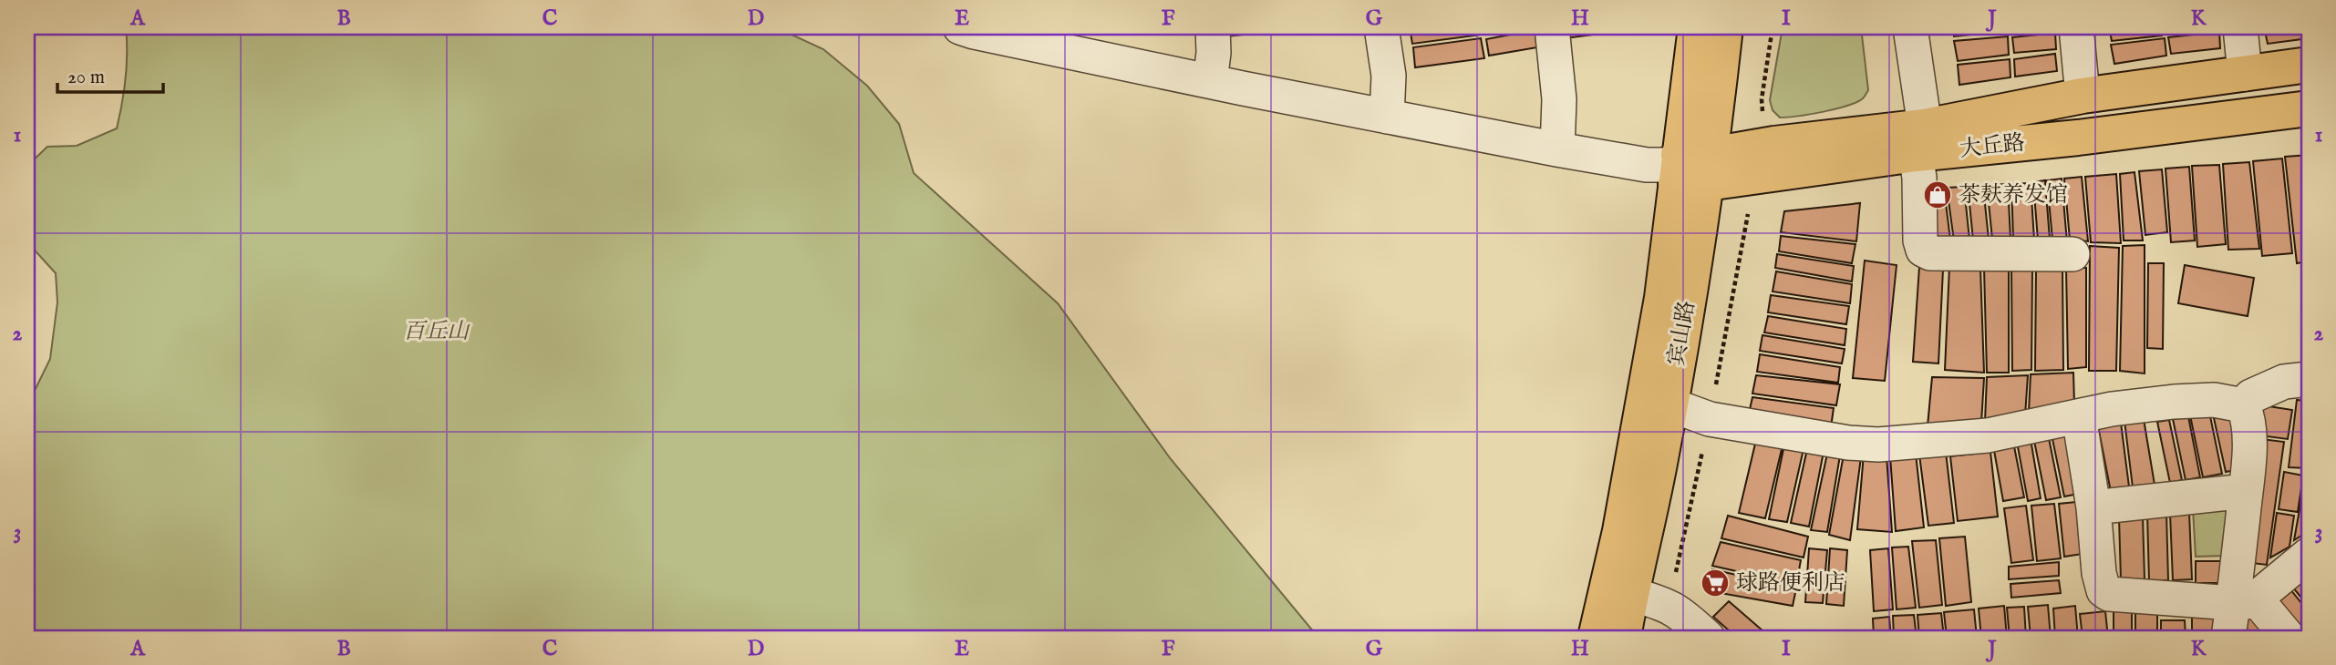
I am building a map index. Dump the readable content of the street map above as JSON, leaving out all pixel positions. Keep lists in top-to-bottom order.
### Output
{
  "streets": {
    "main road": ["大丘路", "宾山路"]
  },
  "crossings": [
    ["大丘路", "宾山路"]
  ],
  "parks": ["百丘山"],
  "places": {
    "shop": ["茶麸养发馆"],
    "supermarket": ["球路便利店"]
  },
  "scale_bar": "20 m",
  "grid": {
    "columns": [
      "A",
      "B",
      "C",
      "D",
      "E",
      "F",
      "G",
      "H",
      "I",
      "J",
      "K"
    ],
    "rows": ["1", "2", "3"]
  }
}
